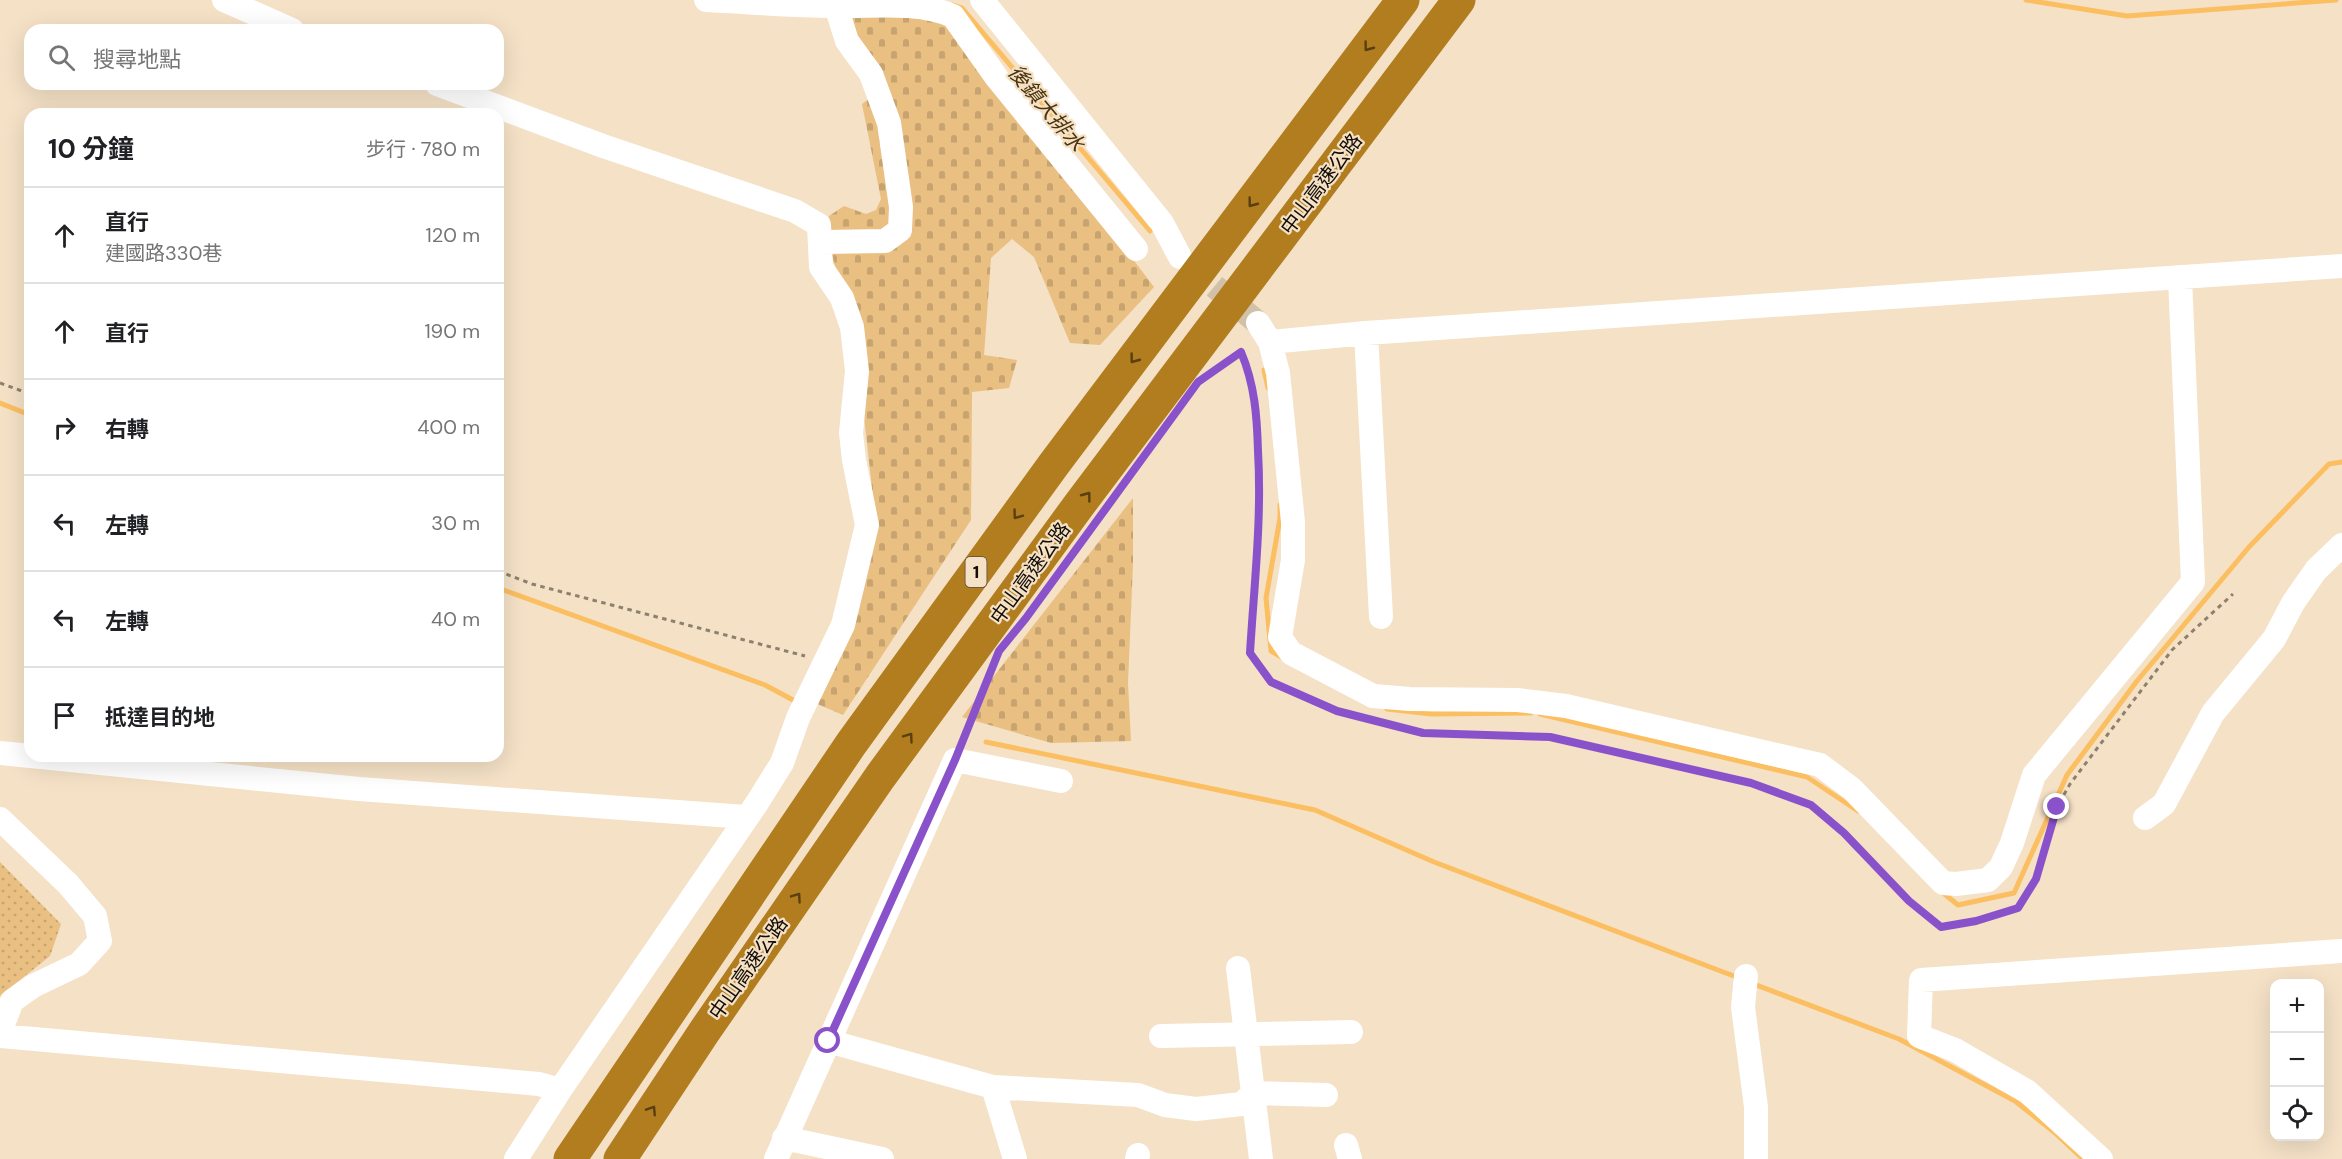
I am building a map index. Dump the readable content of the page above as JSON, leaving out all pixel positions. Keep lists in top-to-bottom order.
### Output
{
  "streets": {
    "highway": ["中山高速公路", "1"]
  },
  "water": ["後鎮大排水"],
  "page": {
    "search": "搜尋地點",
    "heading": ["10 分鐘", "步行 · 780 m"],
    "list": [
      ["直行", "建國路330巷", "120 m"],
      ["直行", "190 m"],
      ["右轉", "400 m"],
      ["左轉", "30 m"],
      ["左轉", "40 m"],
      "抵達目的地"
    ],
    "map_buttons": ["+", "−"]
  }
}
